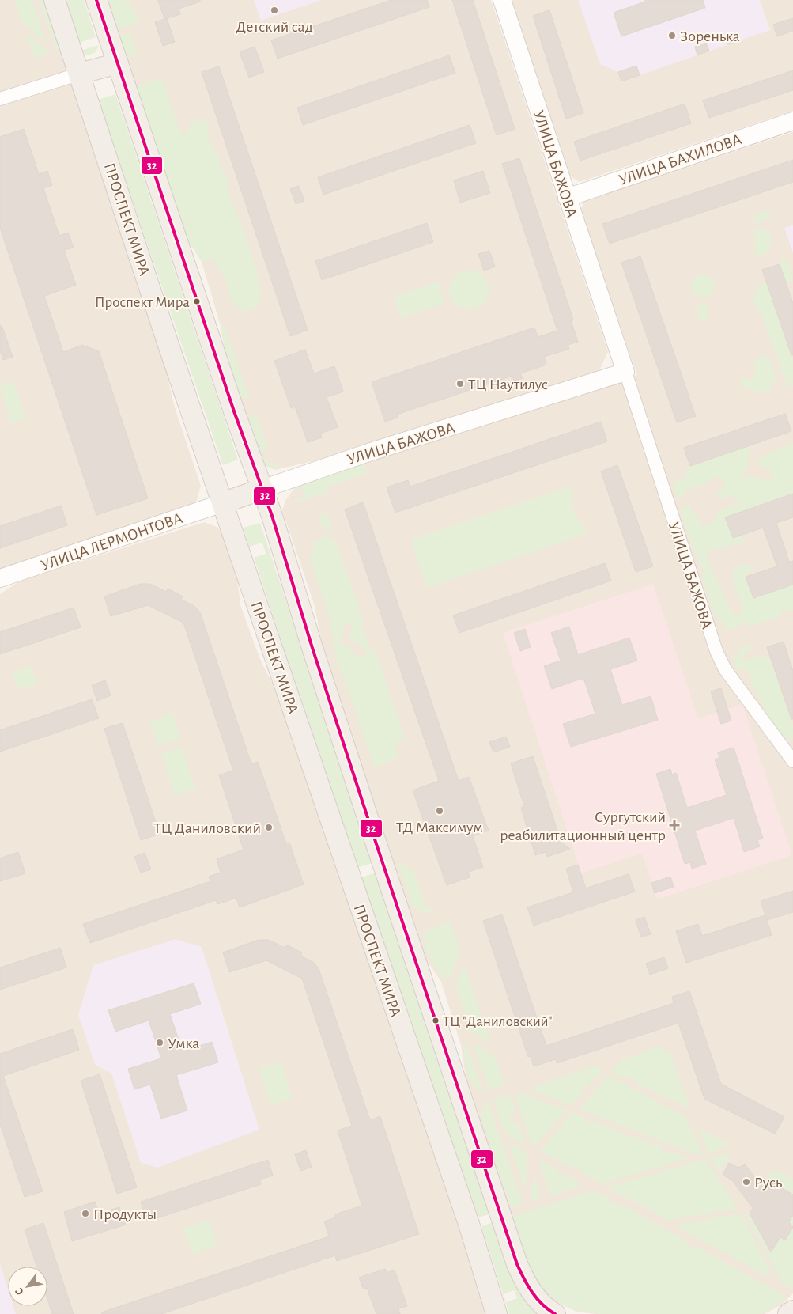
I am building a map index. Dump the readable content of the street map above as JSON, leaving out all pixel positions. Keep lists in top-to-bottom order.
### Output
{
  "streets": {
    "main road": ["УЛИЦА БАЖОВА", "ПРОСПЕКТ МИРА"],
    "street": ["УЛИЦА БАХИЛОВА", "УЛИЦА ЛЕРМОНТОВА"]
  },
  "crossings": [
    ["УЛИЦА БАХИЛОВА", "УЛИЦА БАЖОВА"],
    ["УЛИЦА БАЖОВА", "ПРОСПЕКТ МИРА"],
    ["УЛИЦА БАЖОВА", "УЛИЦА ЛЕРМОНТОВА"],
    ["ПРОСПЕКТ МИРА", "УЛИЦА ЛЕРМОНТОВА"]
  ],
  "places": {
    "other": [
      "Детский сад",
      "Зоренька",
      "Проспект Мира",
      "ТЦ Наутилус",
      "ТД Максимум",
      "ТЦ Даниловский",
      "ТЦ \"Даниловский\"",
      "Умка",
      "Русь",
      "Продукты"
    ],
    "health": ["Сургутский реабилитационный центр"]
  },
  "lines": ["transit line 32"],
  "north": "bottom left"
}
